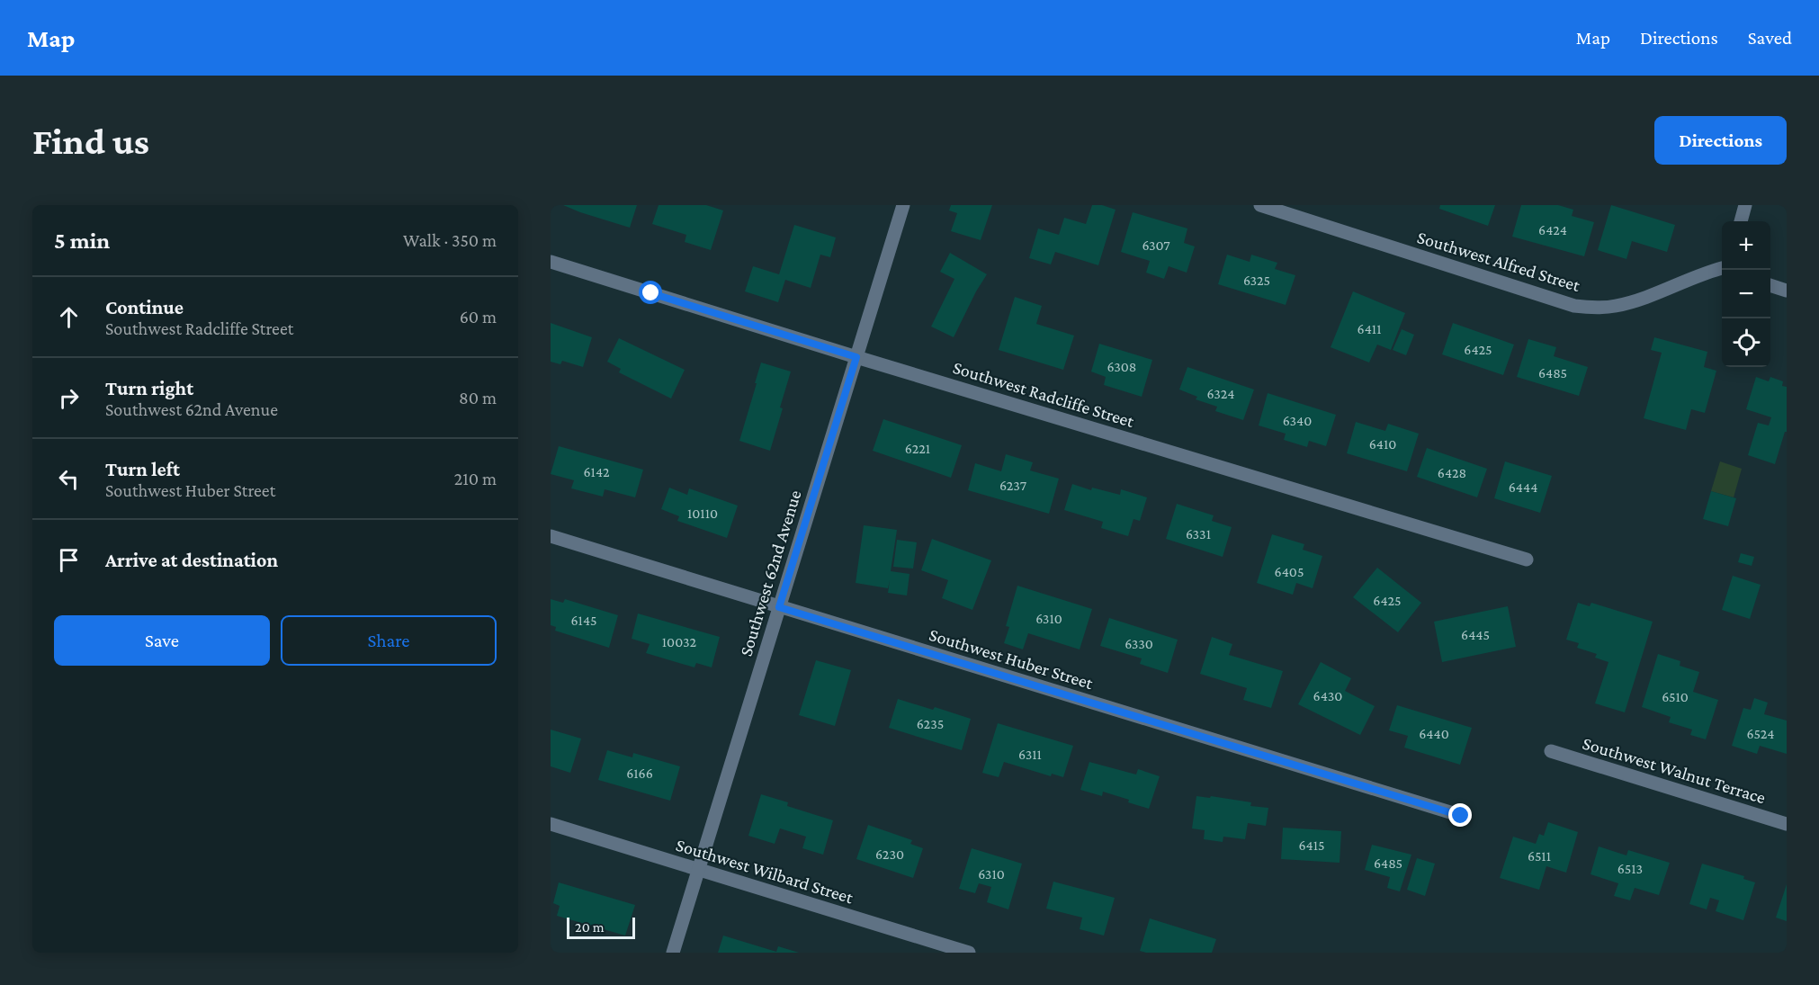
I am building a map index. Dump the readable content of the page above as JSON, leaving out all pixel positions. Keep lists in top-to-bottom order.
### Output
{
  "streets": {
    "street": [
      "Southwest Alfred Street",
      "Southwest Radcliffe Street",
      "Southwest 62nd Avenue",
      "Southwest Huber Street",
      "Southwest Walnut Terrace",
      "Southwest Wilbard Street"
    ]
  },
  "crossings": [
    ["Southwest Radcliffe Street", "Southwest 62nd Avenue"],
    ["Southwest 62nd Avenue", "Southwest Huber Street"],
    ["Southwest 62nd Avenue", "Southwest Wilbard Street"]
  ],
  "house_numbers": [
    "6424",
    "6307",
    "6325",
    "6411",
    "6425",
    "6308",
    "6485",
    "6324",
    "6340",
    "6410",
    "6221",
    "6142",
    "6428",
    "6237",
    "6444",
    "10110",
    "6331",
    "6405",
    "6425",
    "6310",
    "6145",
    "6445",
    "10032",
    "6330",
    "6430",
    "6510",
    "6235",
    "6440",
    "6524",
    "6311",
    "6166",
    "6415",
    "6230",
    "6511",
    "6485",
    "6513",
    "6310"
  ],
  "scale_bar": "20 m",
  "page": {
    "header": "Map",
    "nav": ["Map", "Directions", "Saved"],
    "buttons": [
      "Directions",
      ["Save", "Share"]
    ],
    "title": "Find us",
    "heading": ["5 min", "Walk · 350 m"],
    "map_buttons": ["+", "−"],
    "list": [
      ["Continue", "Southwest Radcliffe Street", "60 m"],
      ["Turn right", "Southwest 62nd Avenue", "80 m"],
      ["Turn left", "Southwest Huber Street", "210 m"],
      "Arrive at destination"
    ],
    "scale": "20 m"
  }
}
